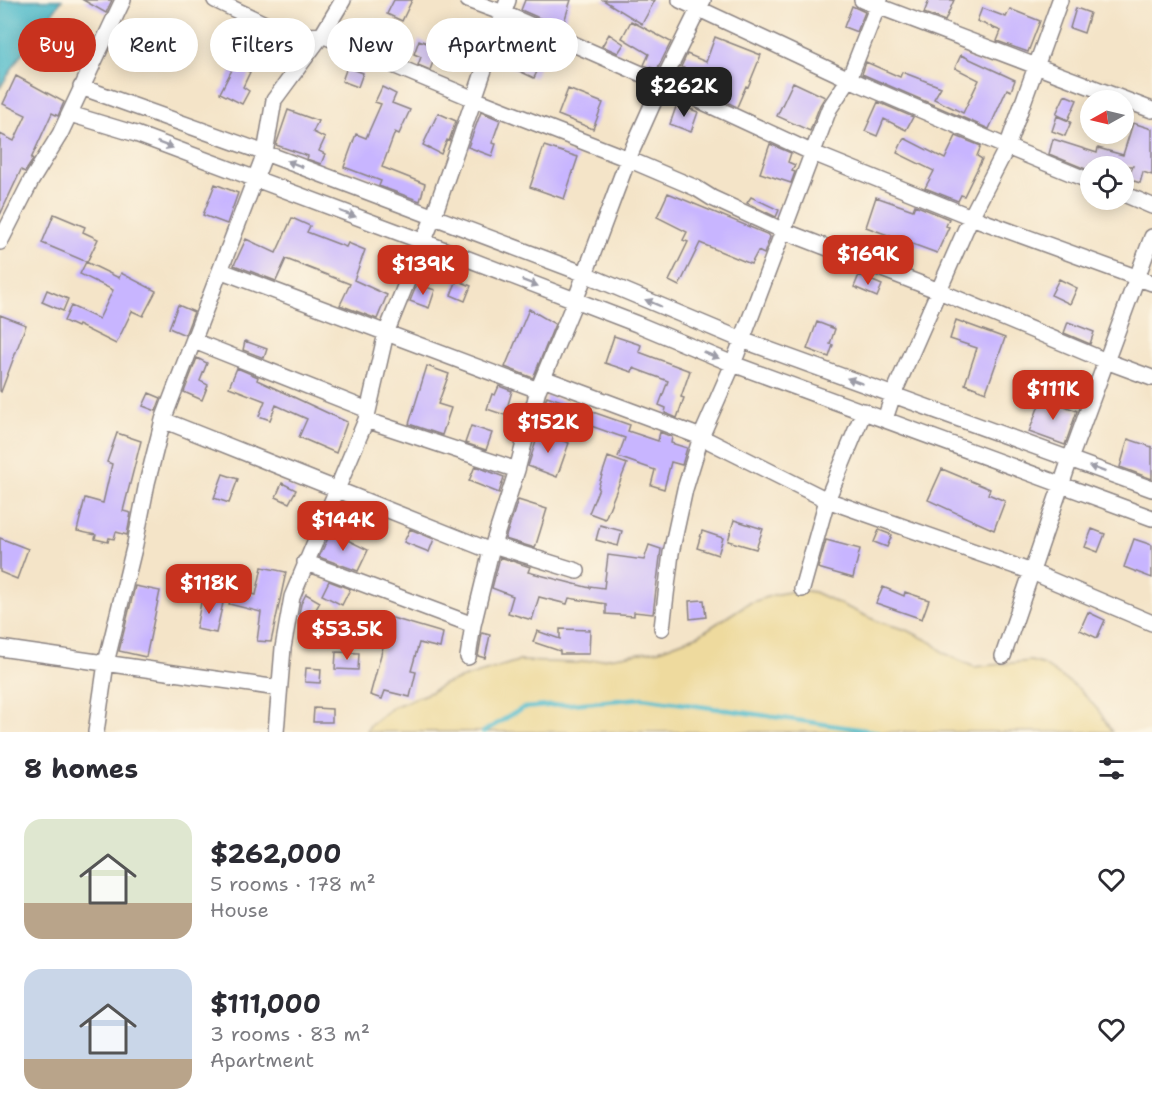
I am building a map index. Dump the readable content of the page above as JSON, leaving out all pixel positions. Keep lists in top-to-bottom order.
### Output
{
  "north": "left",
  "page": {
    "chip": [
      "Buy",
      "Rent",
      "Filters",
      "New",
      "Apartment"
    ],
    "price": [
      "$262K",
      "$169K",
      "$139K",
      "$111K",
      "$152K",
      "$144K",
      "$118K",
      "$53.5K"
    ],
    "heading": "8 homes",
    "list": [
      {
        "name": "$262,000",
        "note": "5 rooms · 178 m² · House"
      },
      {
        "name": "$111,000",
        "note": "3 rooms · 83 m² · Apartment"
      }
    ]
  }
}
